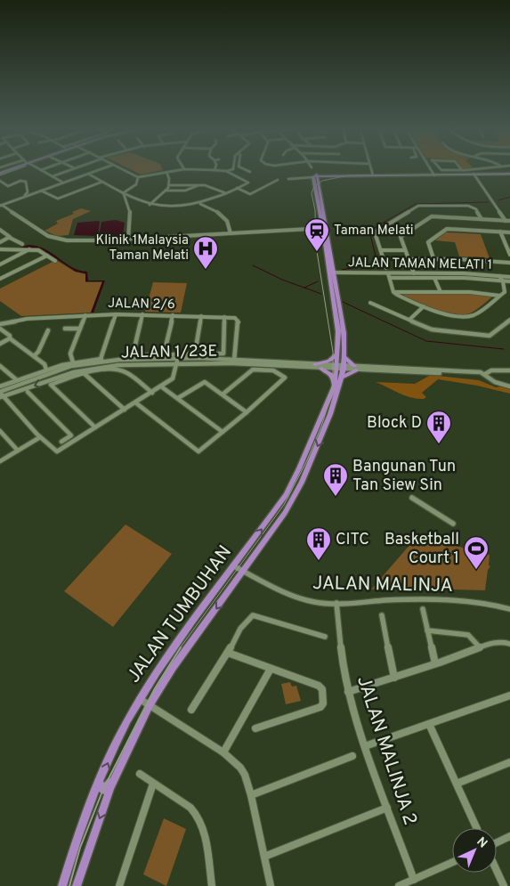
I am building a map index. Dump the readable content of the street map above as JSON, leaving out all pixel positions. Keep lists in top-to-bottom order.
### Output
{
  "streets": {
    "main road": ["JALAN TUMBUHAN"],
    "street": [
      "JALAN TAMAN MELATI 1",
      "JALAN 2/6",
      "JALAN 1/23E",
      "JALAN MALINJA",
      "JALAN MALINJA 2"
    ]
  },
  "crossings": [
    ["JALAN 1/23E", "JALAN TUMBUHAN"],
    ["JALAN MALINJA", "JALAN TUMBUHAN"],
    ["JALAN MALINJA", "JALAN MALINJA 2"]
  ],
  "places": {
    "station": ["Taman Melati"],
    "hospital": ["Klinik 1Malaysia Taman Melati"],
    "building": ["Block D", "Bangunan Tun Tan Siew Sin", "CITC"],
    "sports": ["Basketball Court 1"]
  },
  "north": "top right"
}
